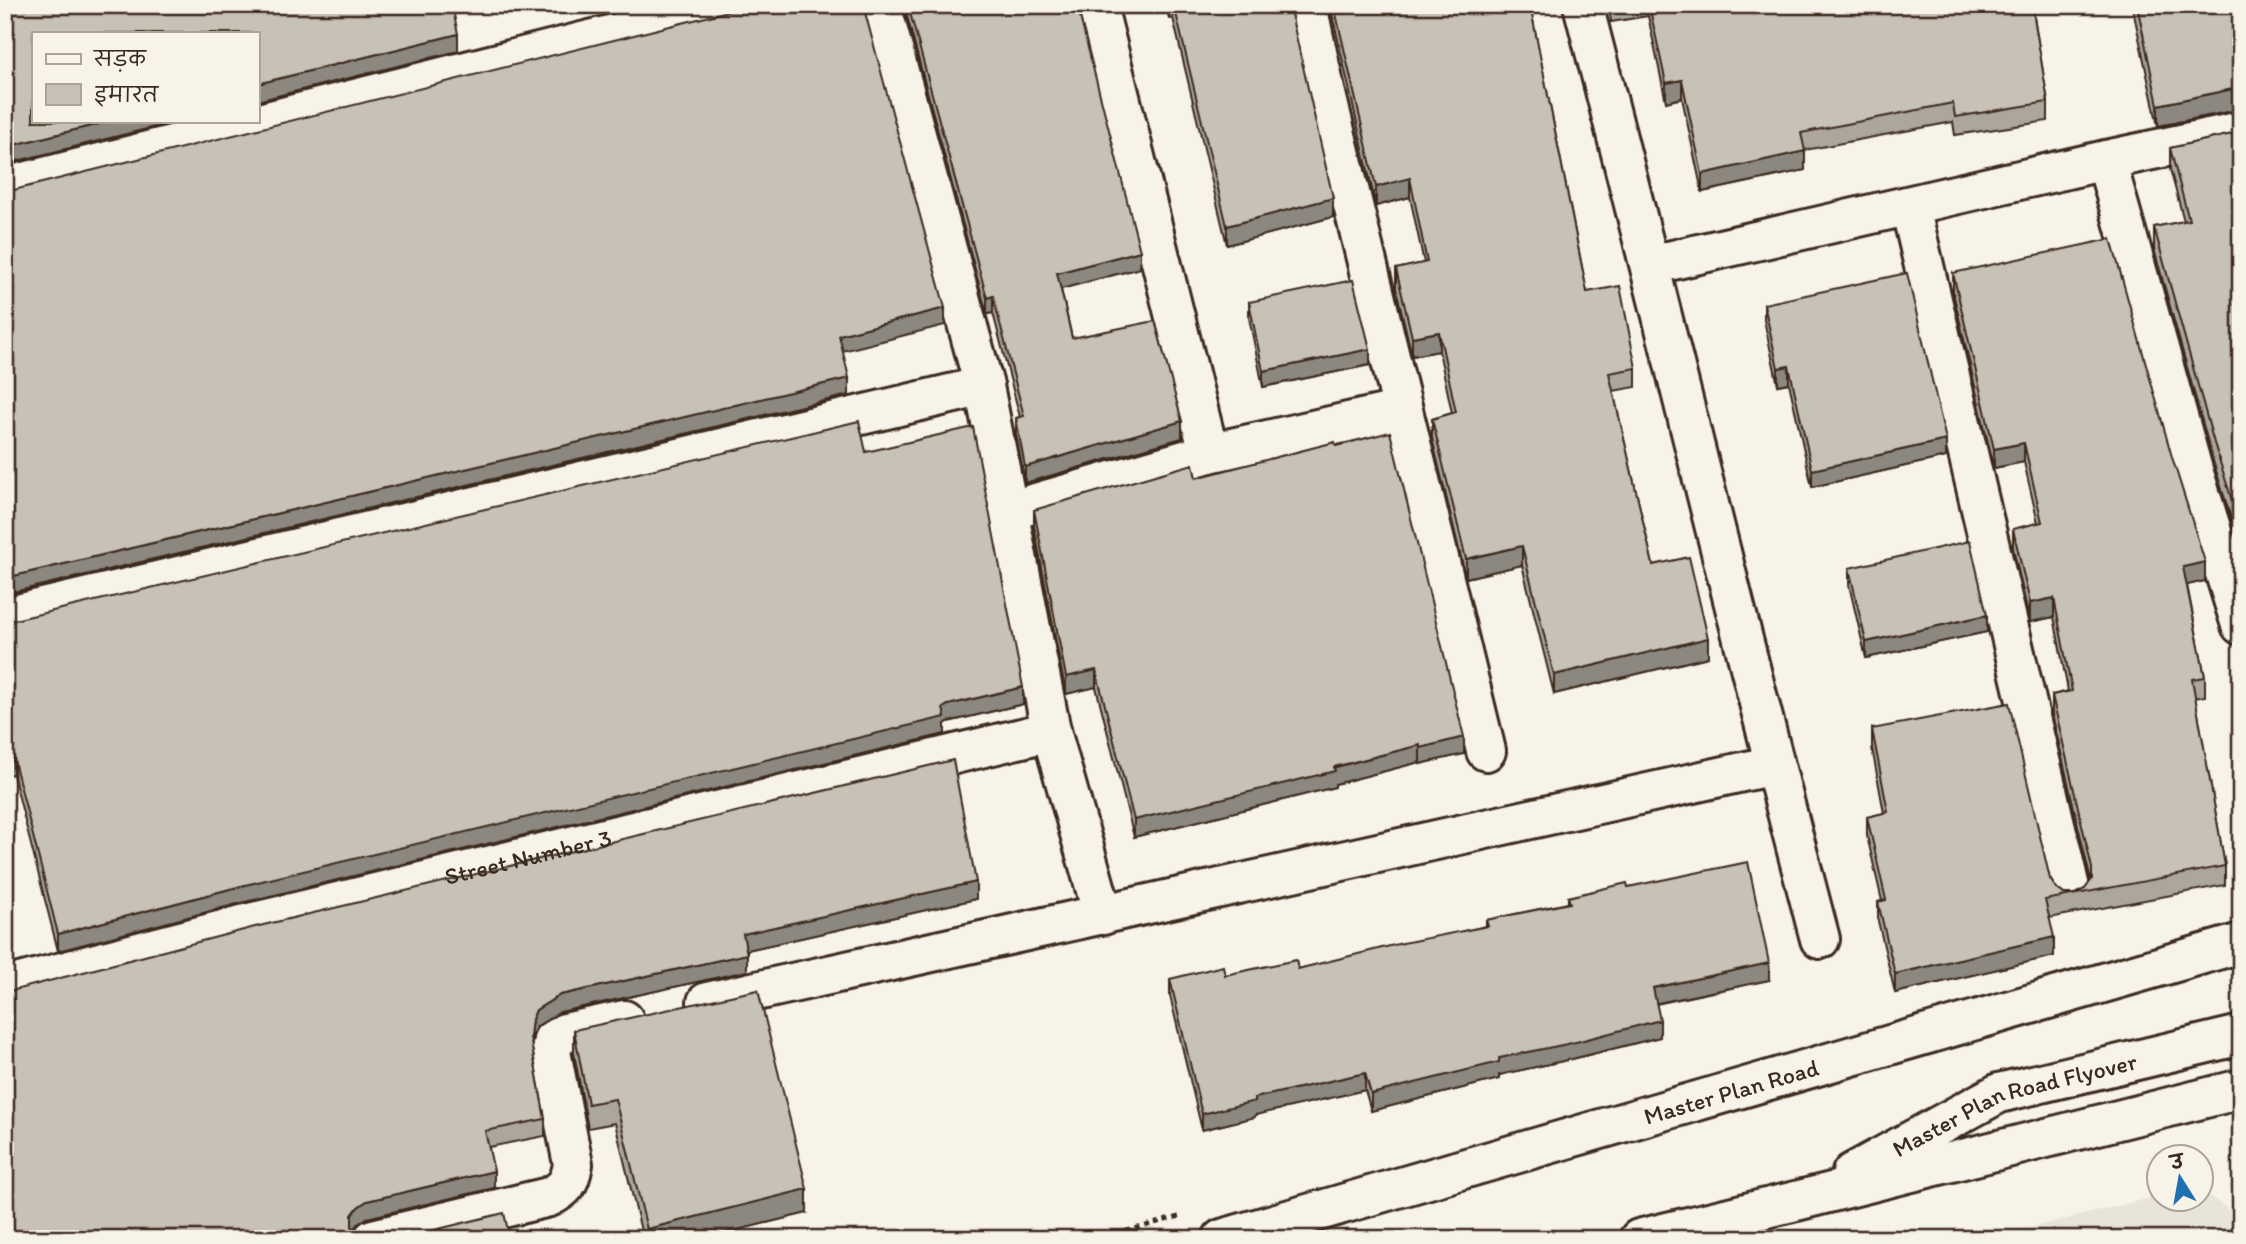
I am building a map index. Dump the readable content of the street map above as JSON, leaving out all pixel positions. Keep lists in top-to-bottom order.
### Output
{
  "streets": {
    "street": ["Street Number 3", "Master Plan Road", "Master Plan Road Flyover"]
  },
  "legend": ["सड़क", "इमारत"],
  "north": "top"
}
